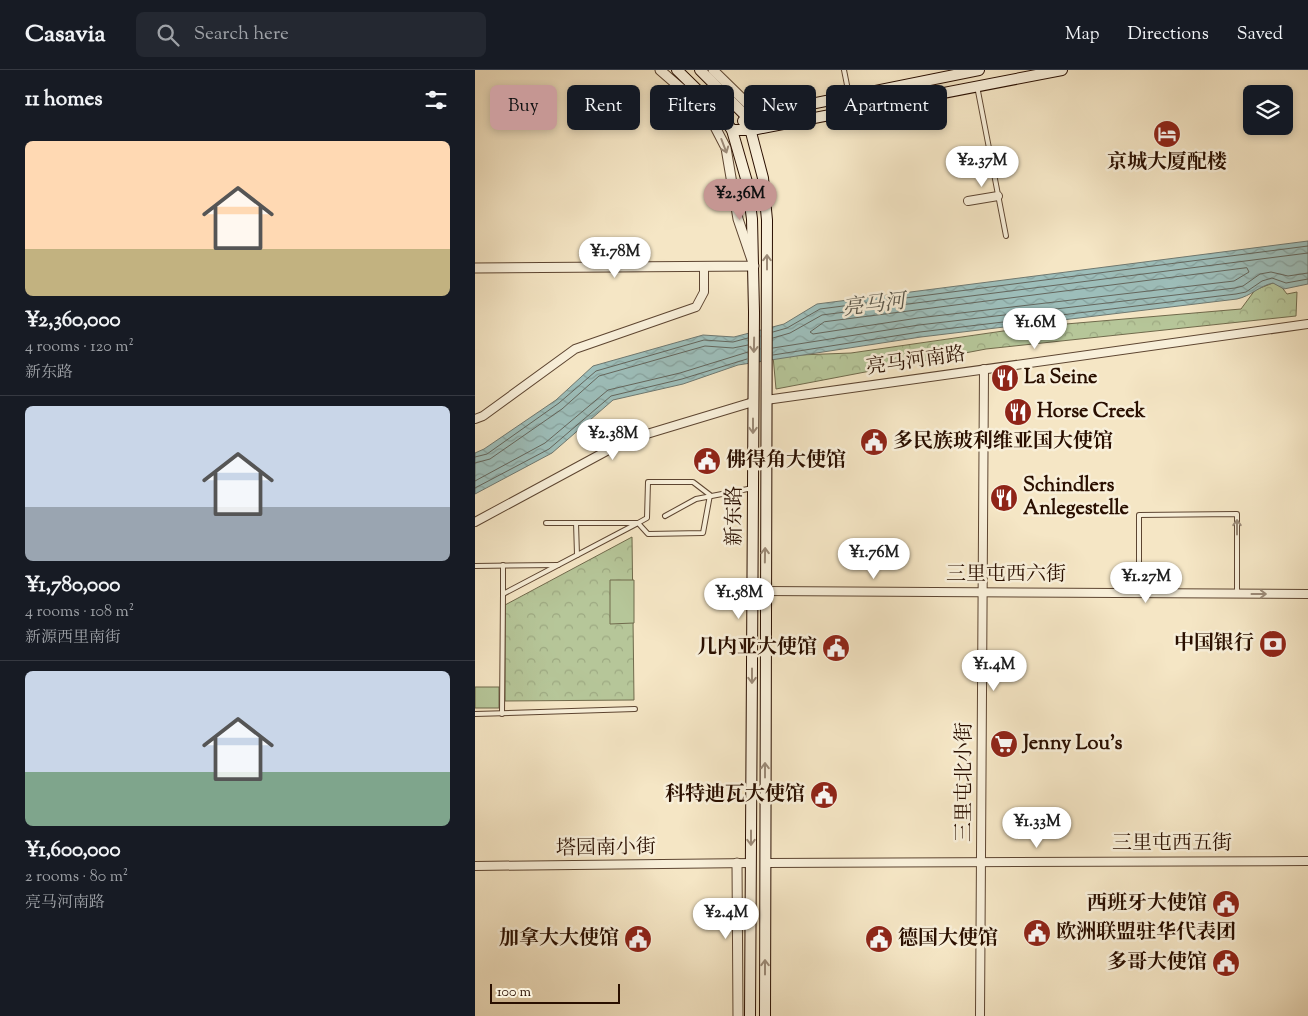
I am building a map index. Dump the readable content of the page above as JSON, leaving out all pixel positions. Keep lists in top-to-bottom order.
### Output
{
  "streets": {
    "main road": ["新东路"],
    "street": [
      "亮马河南路",
      "三里屯西六街",
      "三里屯北小街",
      "三里屯西五街",
      "塔园南小街"
    ]
  },
  "crossings": [
    ["亮马河南路", "新东路"],
    ["亮马河南路", "三里屯北小街"],
    ["新东路", "三里屯西六街"],
    ["新东路", "三里屯西五街"],
    ["新东路", "塔园南小街"],
    ["三里屯西六街", "三里屯北小街"],
    ["三里屯北小街", "三里屯西五街"]
  ],
  "water": ["亮马河"],
  "places": {
    "hotel": ["京城大厦配楼"],
    "restaurant": ["La Seine", "Horse Creek", "Schindlers Anlegestelle"],
    "public building": [
      "多民族玻利维亚国大使馆",
      "佛得角大使馆",
      "几内亚大使馆",
      "科特迪瓦大使馆",
      "西班牙大使馆",
      "欧洲联盟驻华代表团",
      "加拿大大使馆",
      "德国大使馆",
      "多哥大使馆"
    ],
    "bank": ["中国银行"],
    "supermarket": ["Jenny Lou's"]
  },
  "scale_bar": "100 m",
  "page": {
    "header": "Casavia",
    "search": "Search here",
    "nav": ["Map", "Directions", "Saved"],
    "heading": "11 homes",
    "chip": [
      "Buy",
      "Rent",
      "Filters",
      "New",
      "Apartment"
    ],
    "list": [
      {
        "name": "¥2,360,000",
        "note": "4 rooms · 120 m² · 新东路"
      },
      {
        "name": "¥1,780,000",
        "note": "4 rooms · 108 m² · 新源西里南街"
      },
      {
        "name": "¥1,600,000",
        "note": "2 rooms · 80 m² · 亮马河南路"
      }
    ],
    "price": [
      "¥2.37M",
      "¥2.36M",
      "¥1.78M",
      "¥1.6M",
      "¥2.38M",
      "¥1.76M",
      "¥1.27M",
      "¥1.58M",
      "¥1.4M",
      "¥1.33M",
      "¥2.4M"
    ],
    "scale": "100 m"
  }
}
